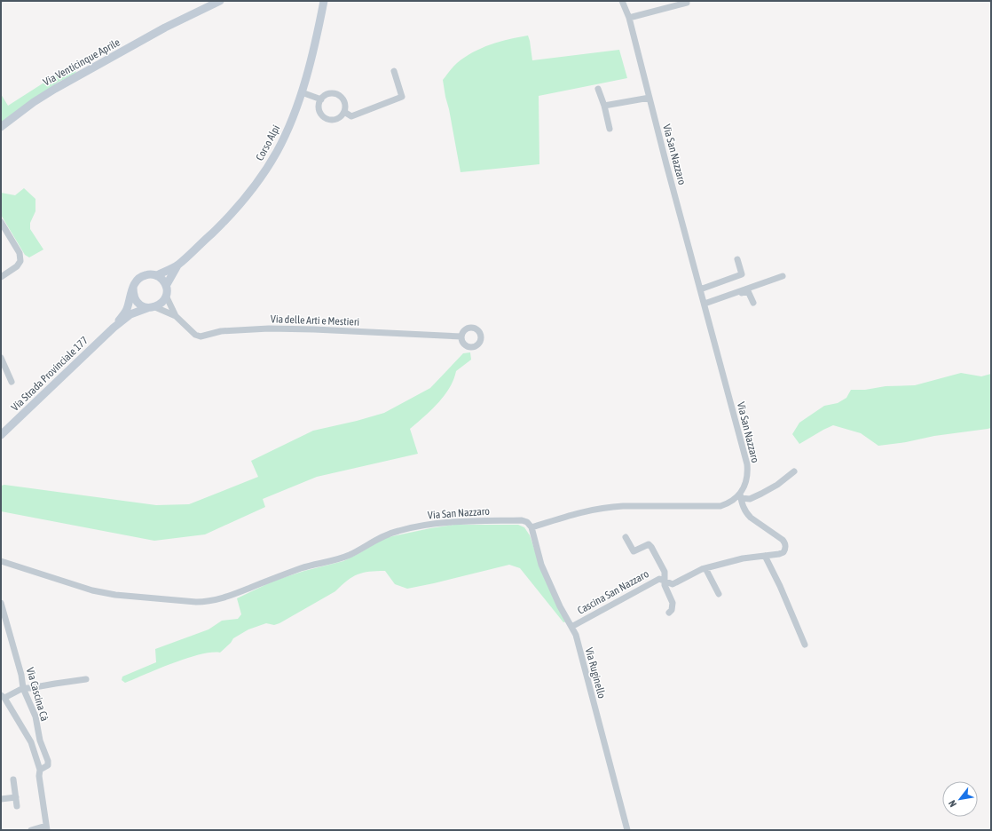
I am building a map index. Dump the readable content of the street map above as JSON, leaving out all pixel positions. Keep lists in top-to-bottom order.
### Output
{
  "streets": {
    "main road": ["Via Venticinque Aprile", "Corso Alpi", "Via Strada Provinciale 177"],
    "street": [
      "Via San Nazzaro",
      "Via delle Arti e Mestieri",
      "Cascina San Nazzaro",
      "Via Ruginello",
      "Via Cascina Cà"
    ]
  },
  "crossings": [
    ["Corso Alpi", "Via delle Arti e Mestieri"],
    ["Corso Alpi", "Via Strada Provinciale 177"],
    ["Via San Nazzaro", "Via Ruginello"],
    ["Via delle Arti e Mestieri", "Via Strada Provinciale 177"],
    ["Cascina San Nazzaro", "Via Ruginello"]
  ],
  "north": "bottom left"
}
